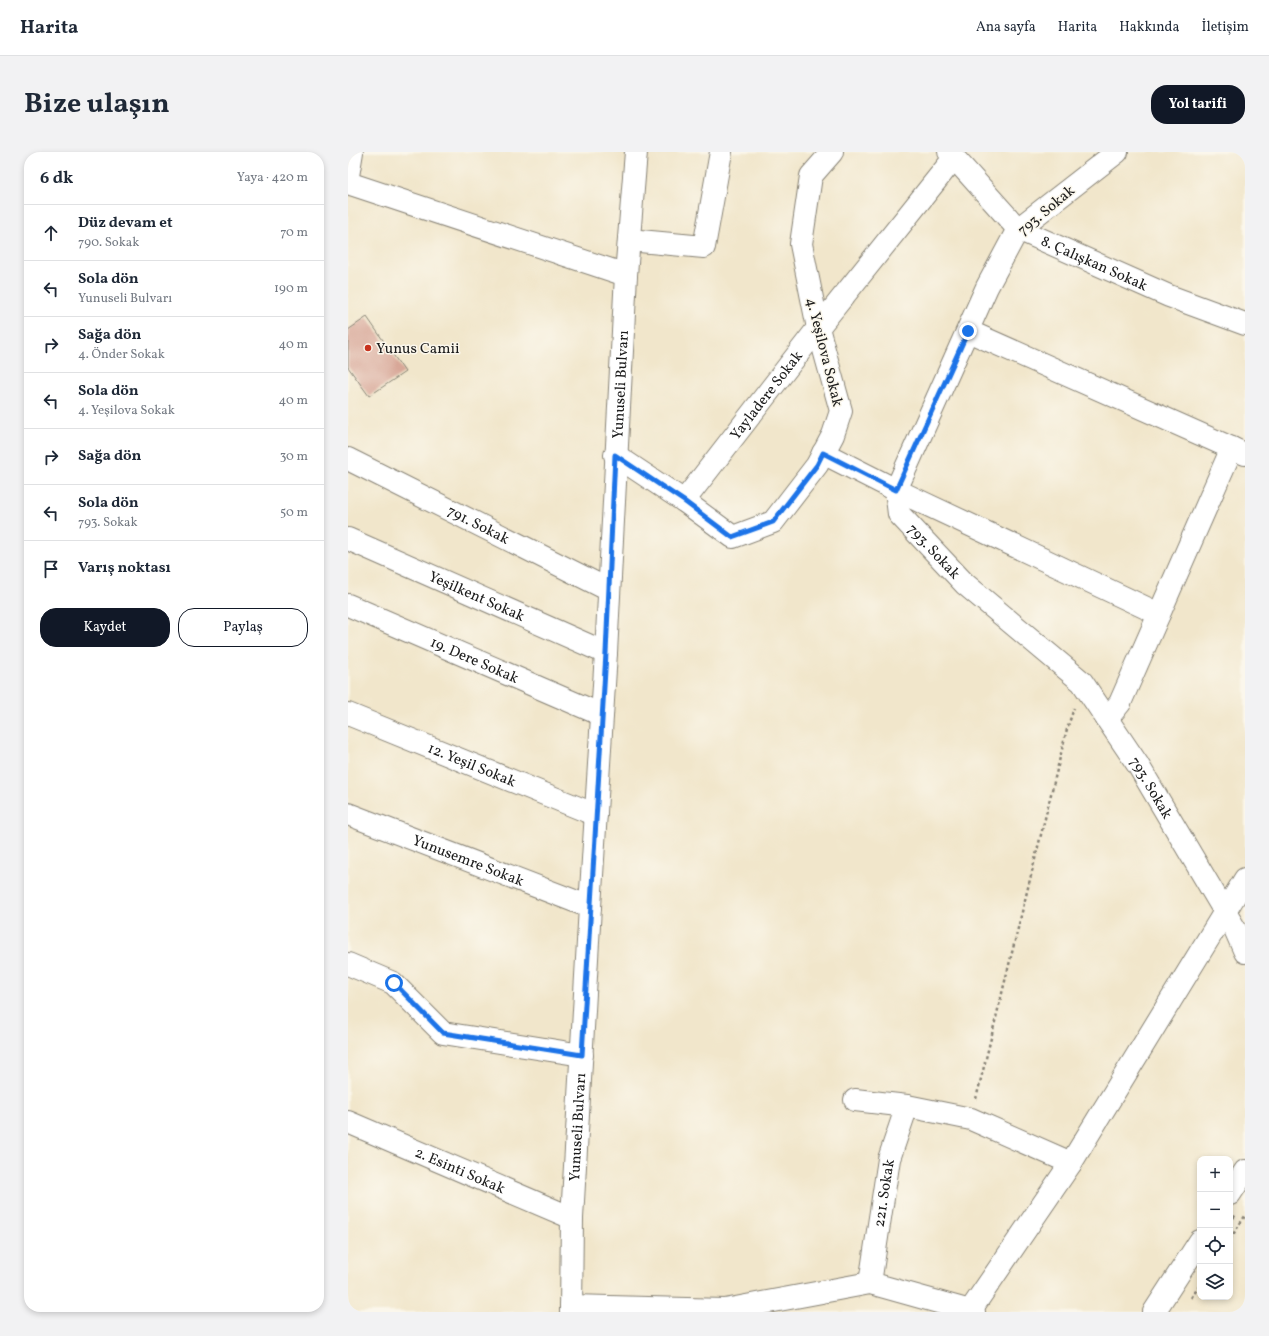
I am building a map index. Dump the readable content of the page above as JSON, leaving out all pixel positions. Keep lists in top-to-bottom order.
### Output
{
  "streets": {
    "street": [
      "793. Sokak",
      "8. Çalışkan Sokak",
      "4. Yeşilova Sokak",
      "Yunuseli Bulvarı",
      "Yayladere Sokak",
      "791. Sokak",
      "Yeşilkent Sokak",
      "19. Dere Sokak",
      "12. Yeşil Sokak",
      "Yunusemre Sokak",
      "2. Esinti Sokak",
      "221. Sokak"
    ]
  },
  "crossings": [
    ["793. Sokak", "8. Çalışkan Sokak"],
    ["8. Çalışkan Sokak", "Yayladere Sokak"],
    ["4. Yeşilova Sokak", "Yayladere Sokak"],
    ["Yunuseli Bulvarı", "791. Sokak"],
    ["Yunuseli Bulvarı", "Yeşilkent Sokak"],
    ["Yunuseli Bulvarı", "19. Dere Sokak"],
    ["Yunuseli Bulvarı", "12. Yeşil Sokak"],
    ["Yunuseli Bulvarı", "Yunusemre Sokak"],
    ["Yunuseli Bulvarı", "2. Esinti Sokak"]
  ],
  "places": ["Yunus Camii"],
  "page": {
    "header": "Harita",
    "nav": [
      "Ana sayfa",
      "Harita",
      "Hakkında",
      "İletişim"
    ],
    "title": "Bize ulaşın",
    "buttons": [
      "Yol tarifi",
      ["Kaydet", "Paylaş"]
    ],
    "heading": ["6 dk", "Yaya · 420 m"],
    "list": [
      ["Düz devam et", "790. Sokak", "70 m"],
      ["Sola dön", "Yunuseli Bulvarı", "190 m"],
      ["Sağa dön", "4. Önder Sokak", "40 m"],
      ["Sola dön", "4. Yeşilova Sokak", "40 m"],
      ["Sağa dön", "30 m"],
      ["Sola dön", "793. Sokak", "50 m"],
      "Varış noktası"
    ],
    "map_buttons": ["+", "−"]
  }
}
